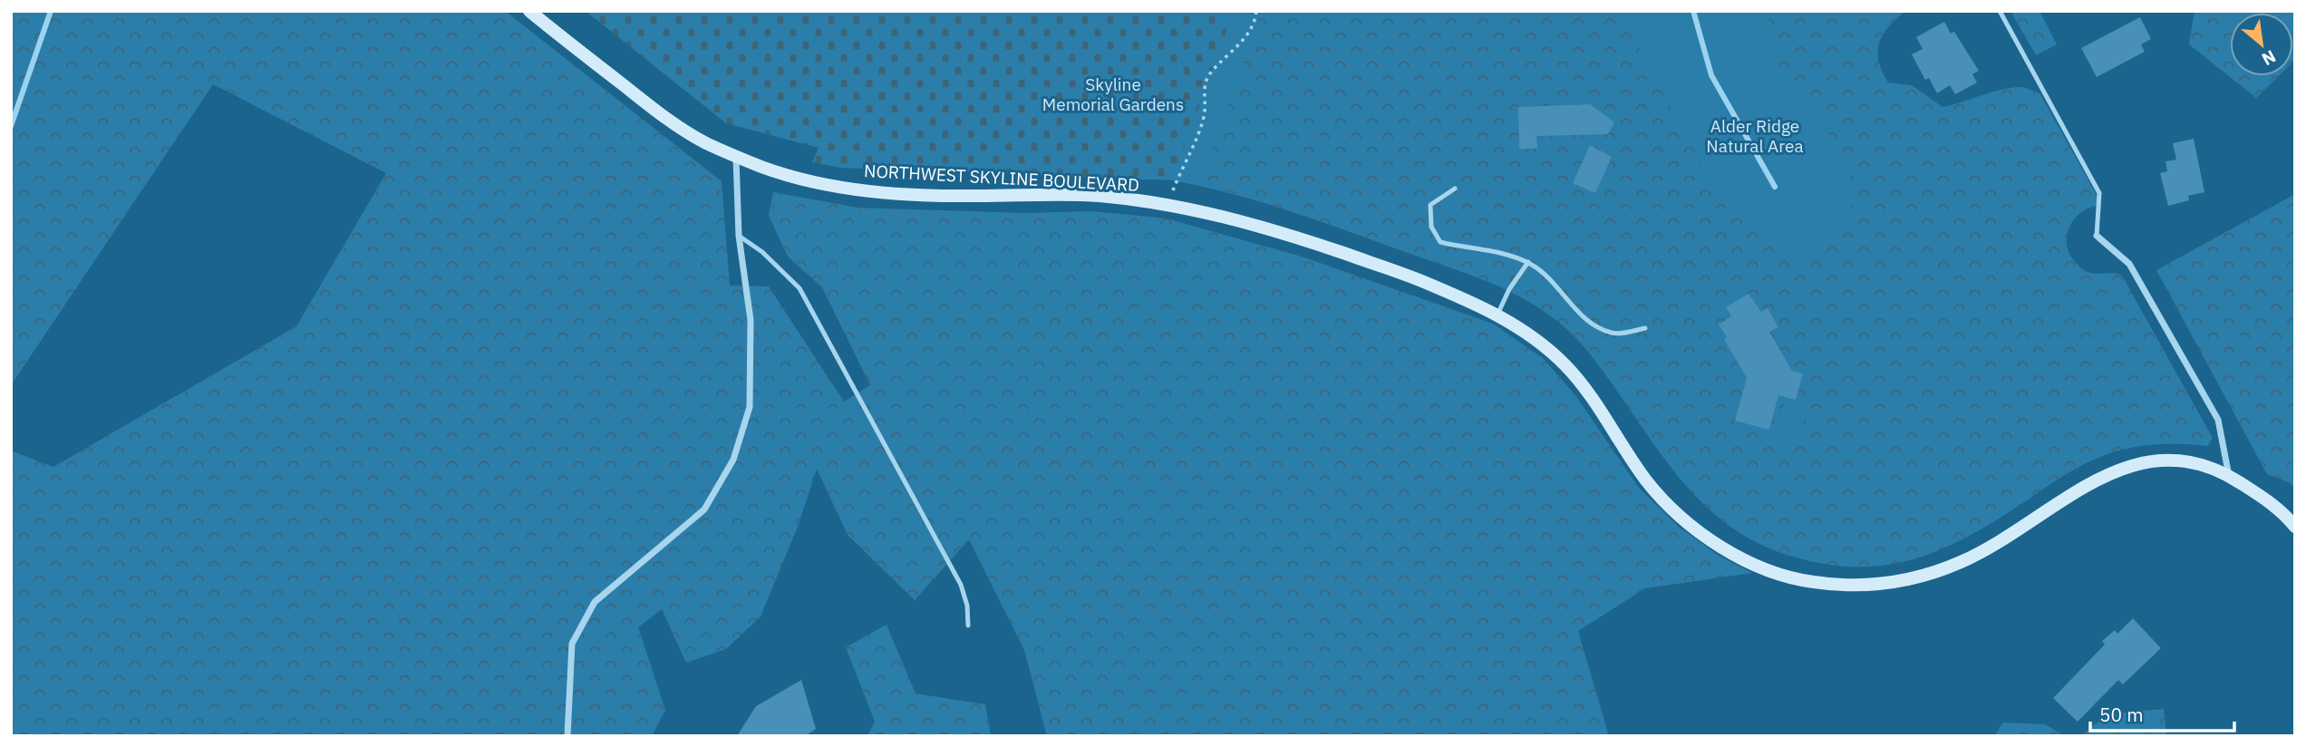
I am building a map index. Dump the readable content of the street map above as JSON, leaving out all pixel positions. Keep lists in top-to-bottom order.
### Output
{
  "streets": {
    "main road": ["NORTHWEST SKYLINE BOULEVARD"]
  },
  "parks": ["Skyline Memorial Gardens", "Alder Ridge Natural Area"],
  "scale_bar": "50 m",
  "north": "bottom right"
}
